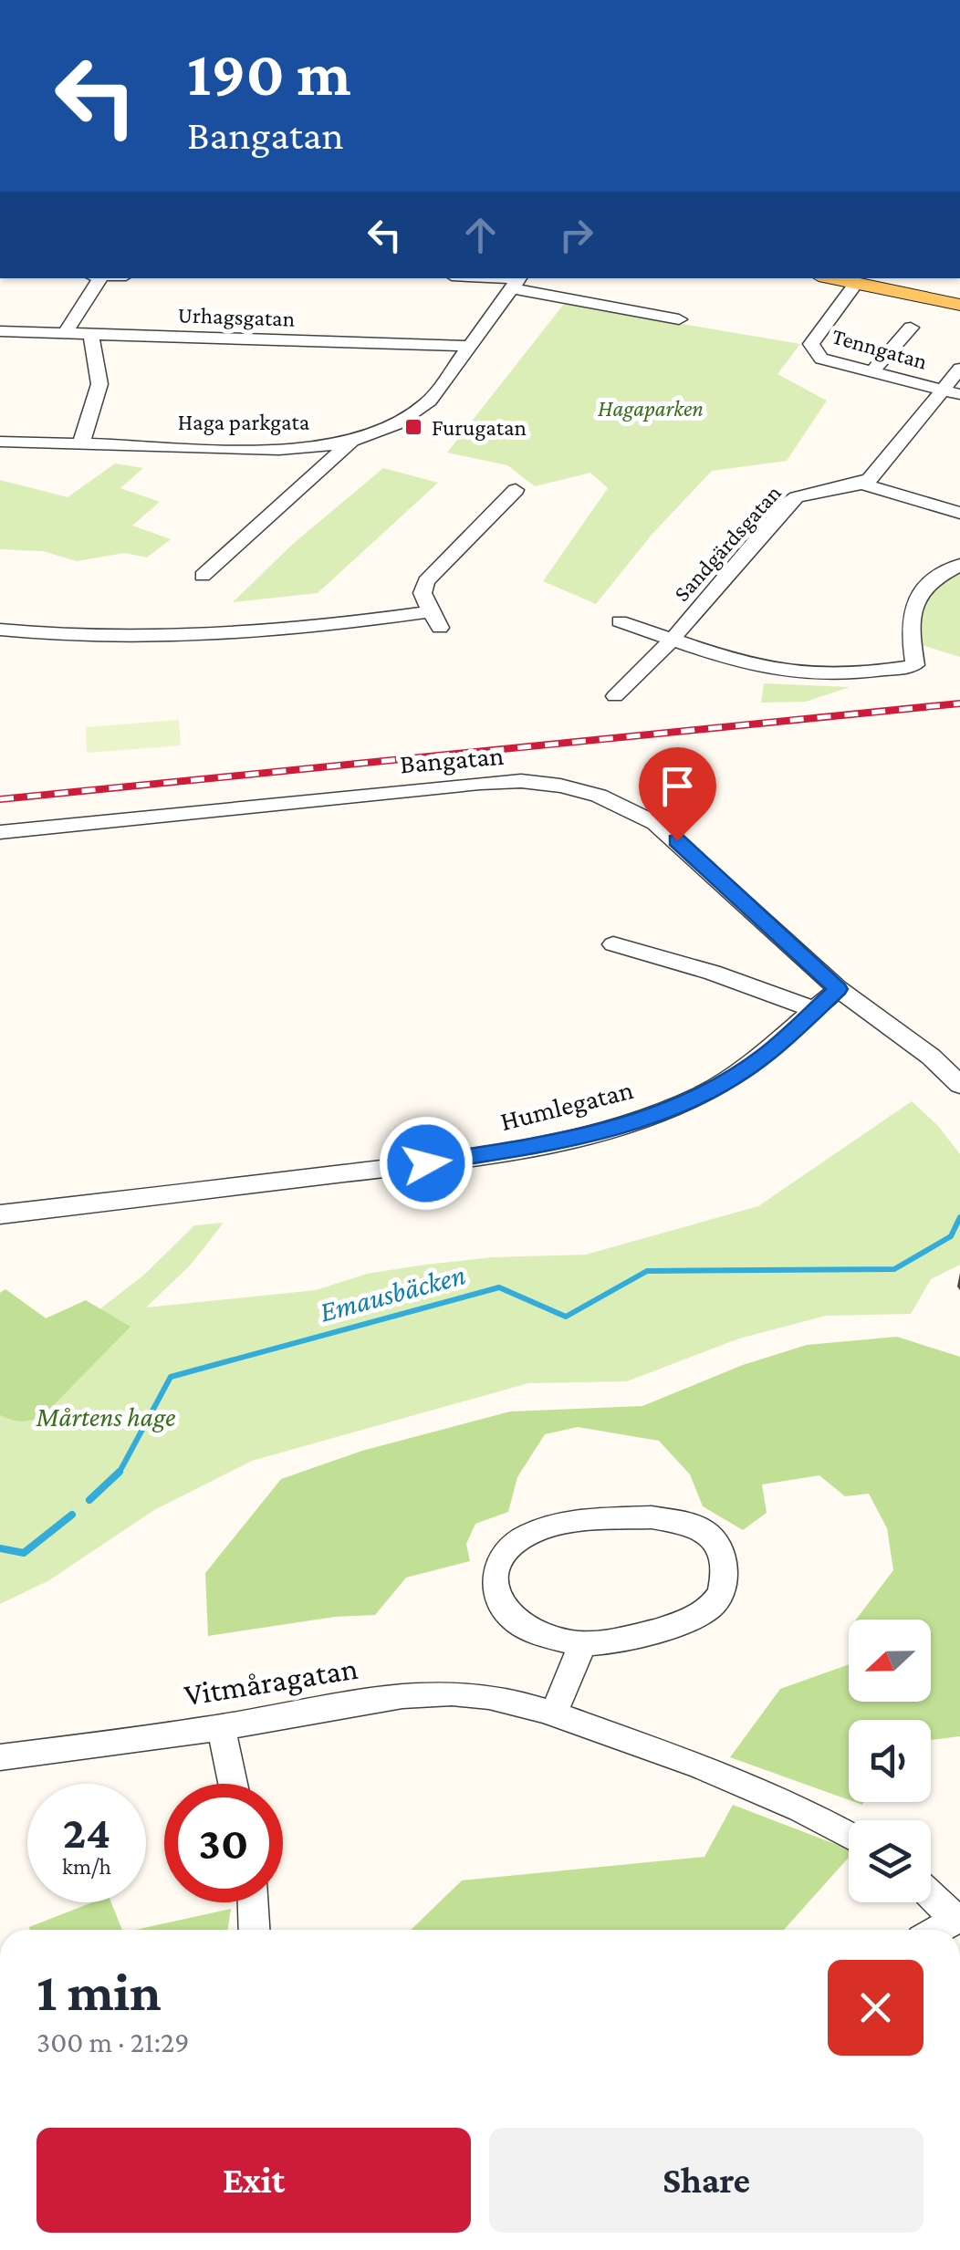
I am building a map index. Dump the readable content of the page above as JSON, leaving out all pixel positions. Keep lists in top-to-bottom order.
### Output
{
  "streets": {
    "street": [
      "Urhagsgatan",
      "Tenngatan",
      "Haga parkgata",
      "Sandgärdsgatan",
      "Bangatan",
      "Humlegatan",
      "Vitmåragatan"
    ]
  },
  "crossings": [
    ["Urhagsgatan", "Haga parkgata"],
    ["Bangatan", "Humlegatan"]
  ],
  "water": ["Emausbäcken"],
  "parks": ["Hagaparken", "Mårtens hage"],
  "places": {
    "transit": ["Furugatan"]
  },
  "north": "left",
  "page": {
    "turn": ["190 m", "Bangatan"],
    "speed": "24 km/h",
    "limit": "30",
    "heading": ["1 min", "300 m · 21:29"],
    "buttons": ["Exit", "Share"]
  }
}
